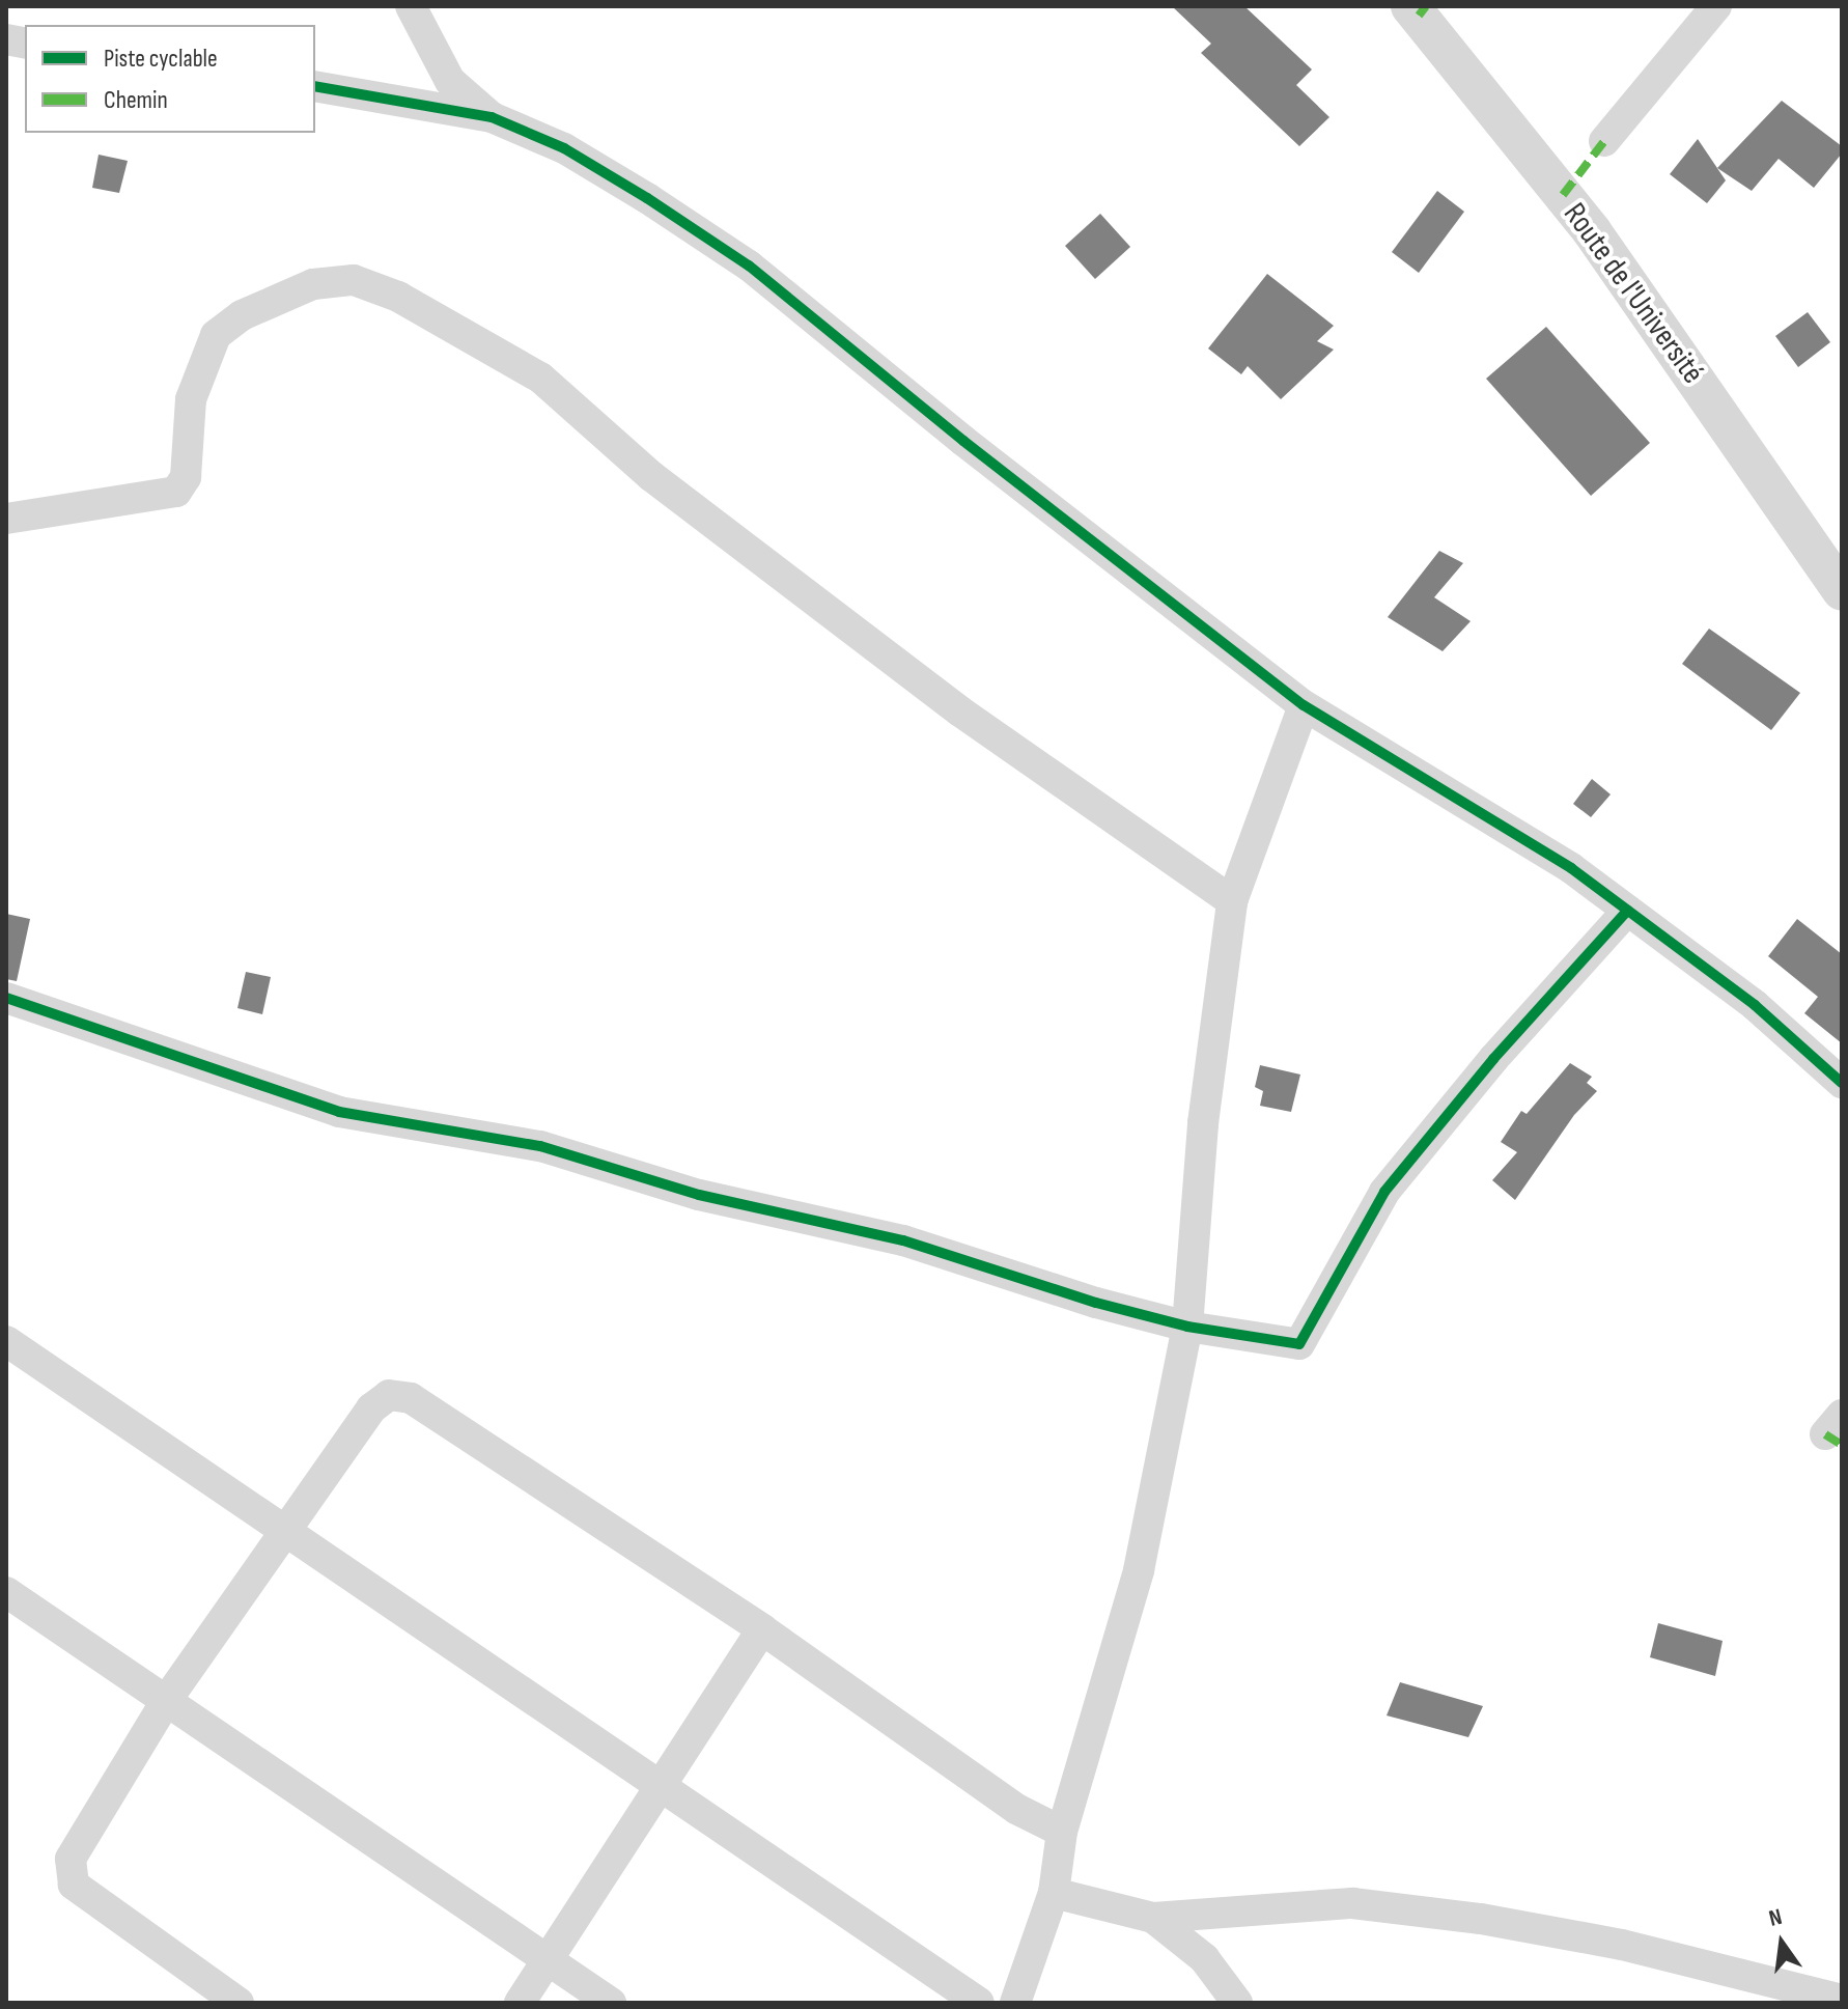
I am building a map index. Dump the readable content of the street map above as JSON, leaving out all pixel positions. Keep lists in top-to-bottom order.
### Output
{
  "streets": {
    "street": ["Route de l'Université"]
  },
  "legend": ["Piste cyclable", "Chemin"],
  "north": "top"
}
